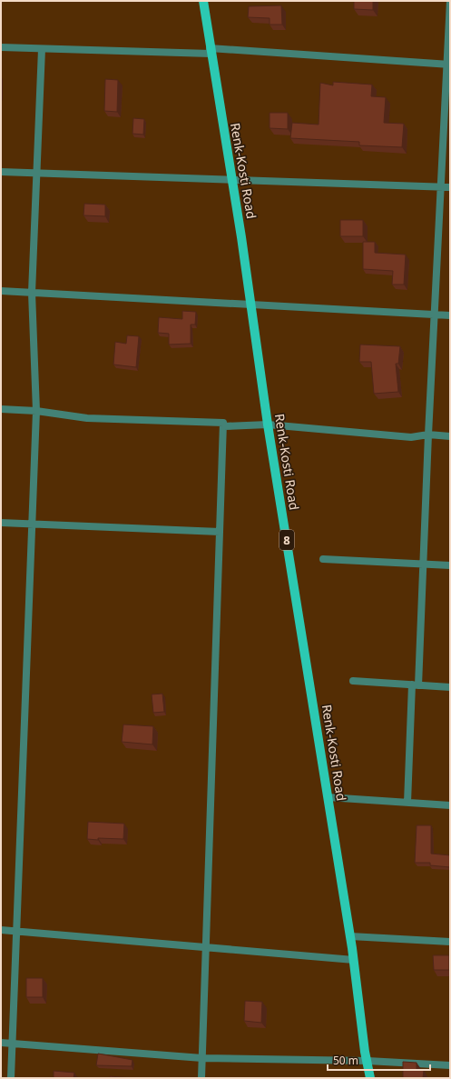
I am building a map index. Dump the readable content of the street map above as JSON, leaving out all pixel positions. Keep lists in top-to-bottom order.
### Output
{
  "streets": {
    "main road": ["Renk-Kosti Road", "8"]
  },
  "scale_bar": "50 m"
}
